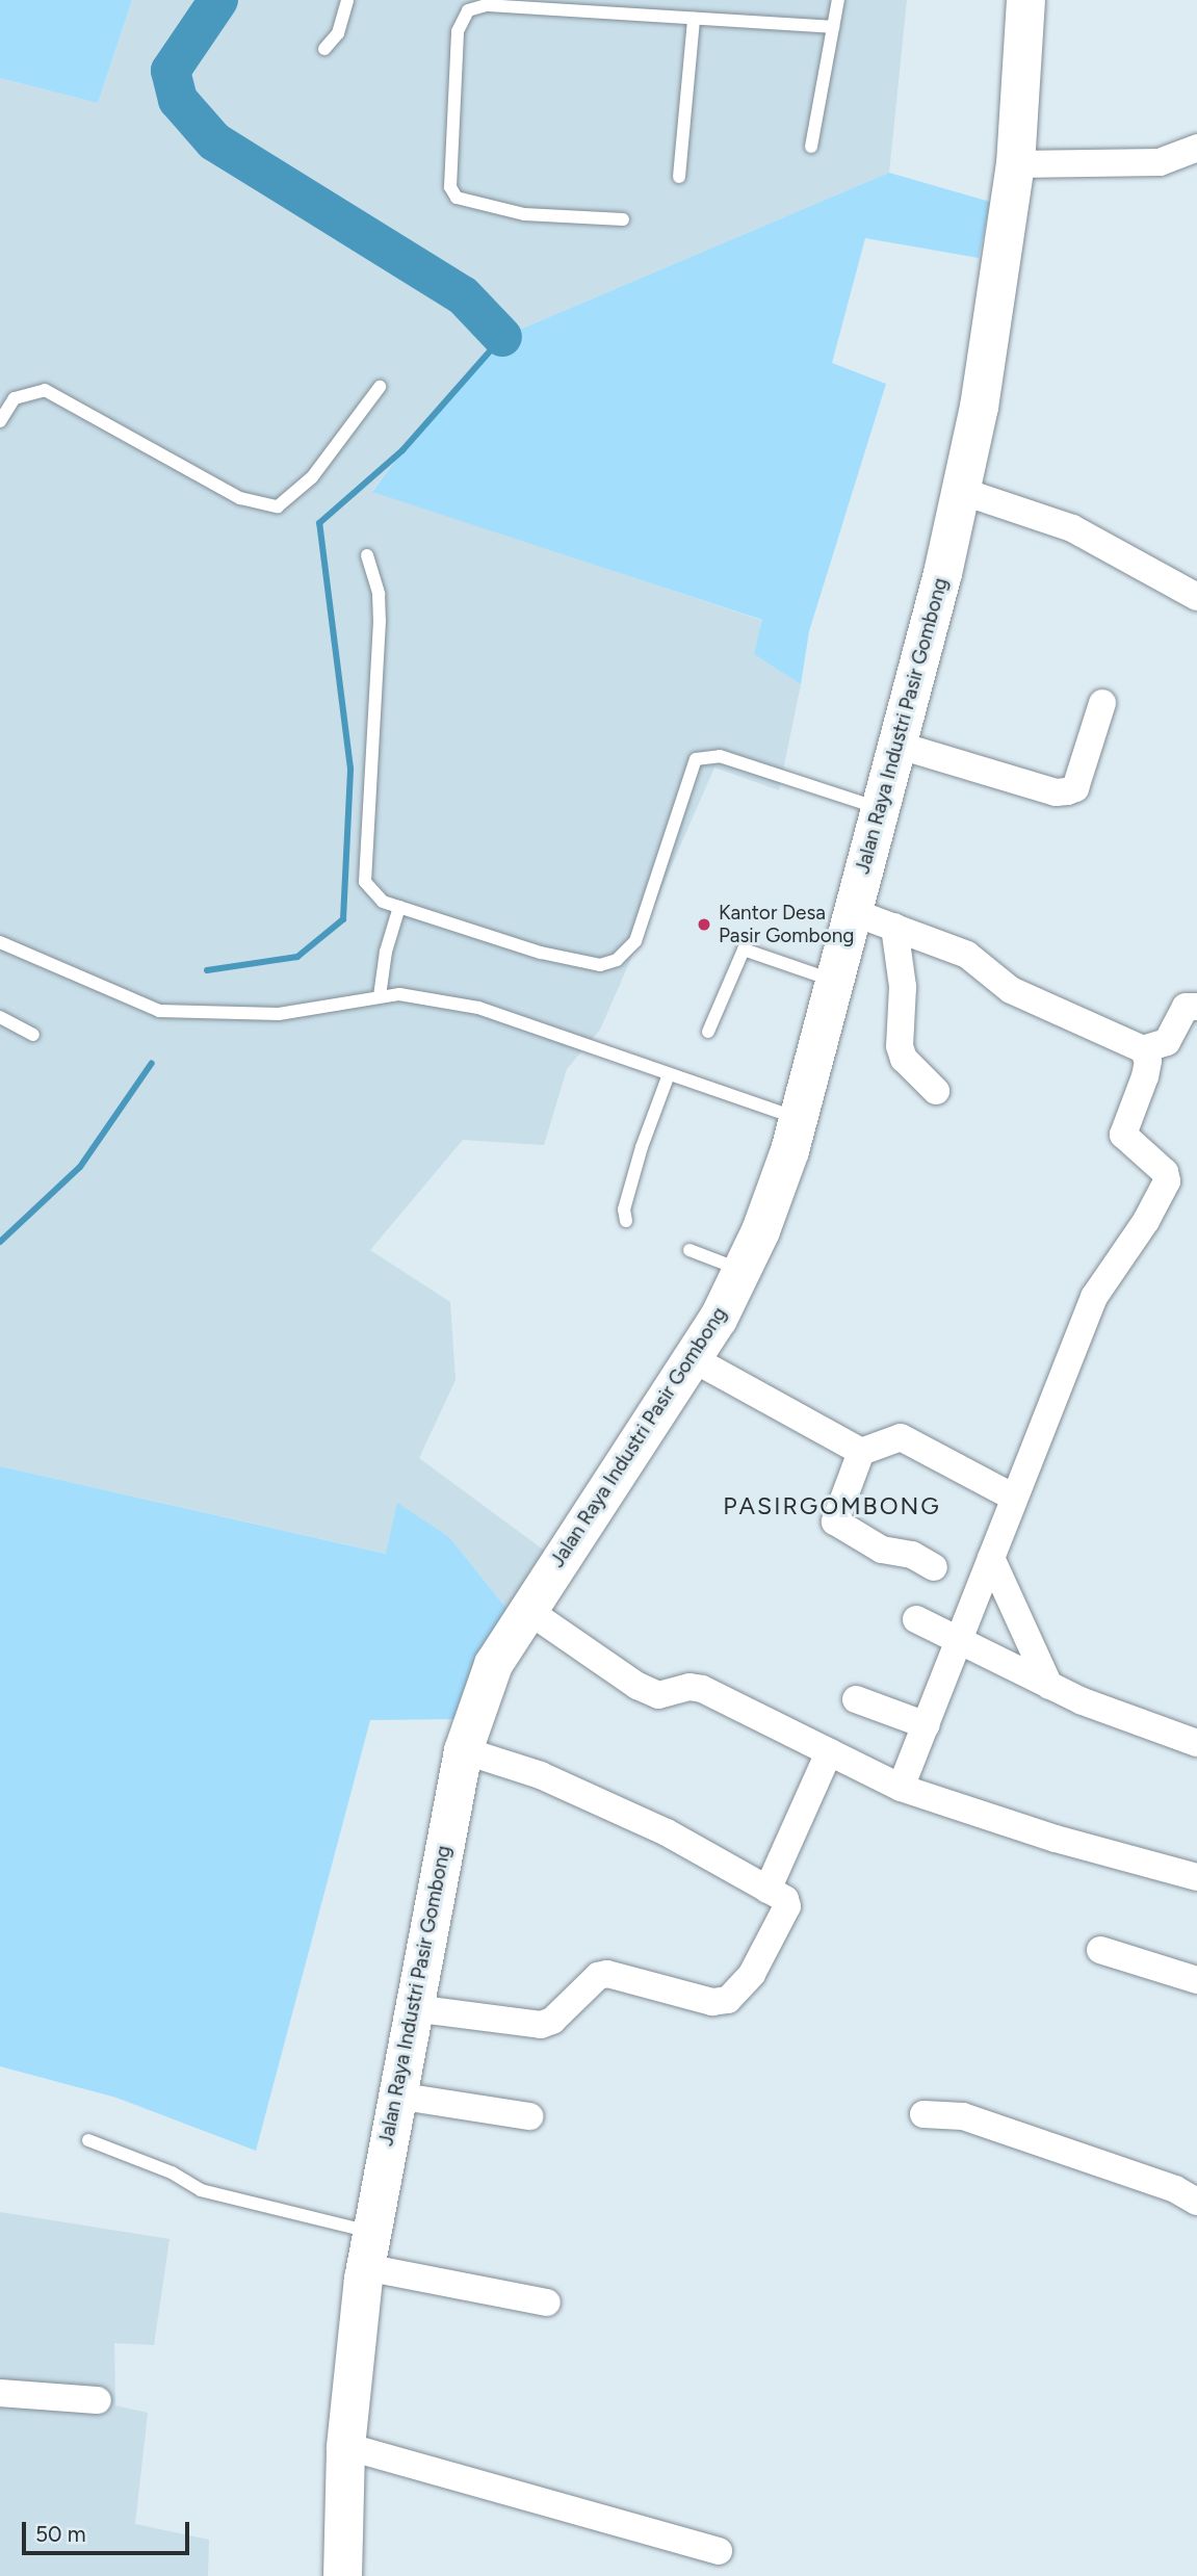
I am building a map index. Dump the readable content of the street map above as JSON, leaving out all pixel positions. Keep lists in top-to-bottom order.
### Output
{
  "streets": {
    "main road": ["Jalan Raya Industri Pasir Gombong"]
  },
  "districts": ["PASIRGOMBONG"],
  "places": ["Kantor Desa Pasir Gombong"],
  "scale_bar": "50 m"
}
